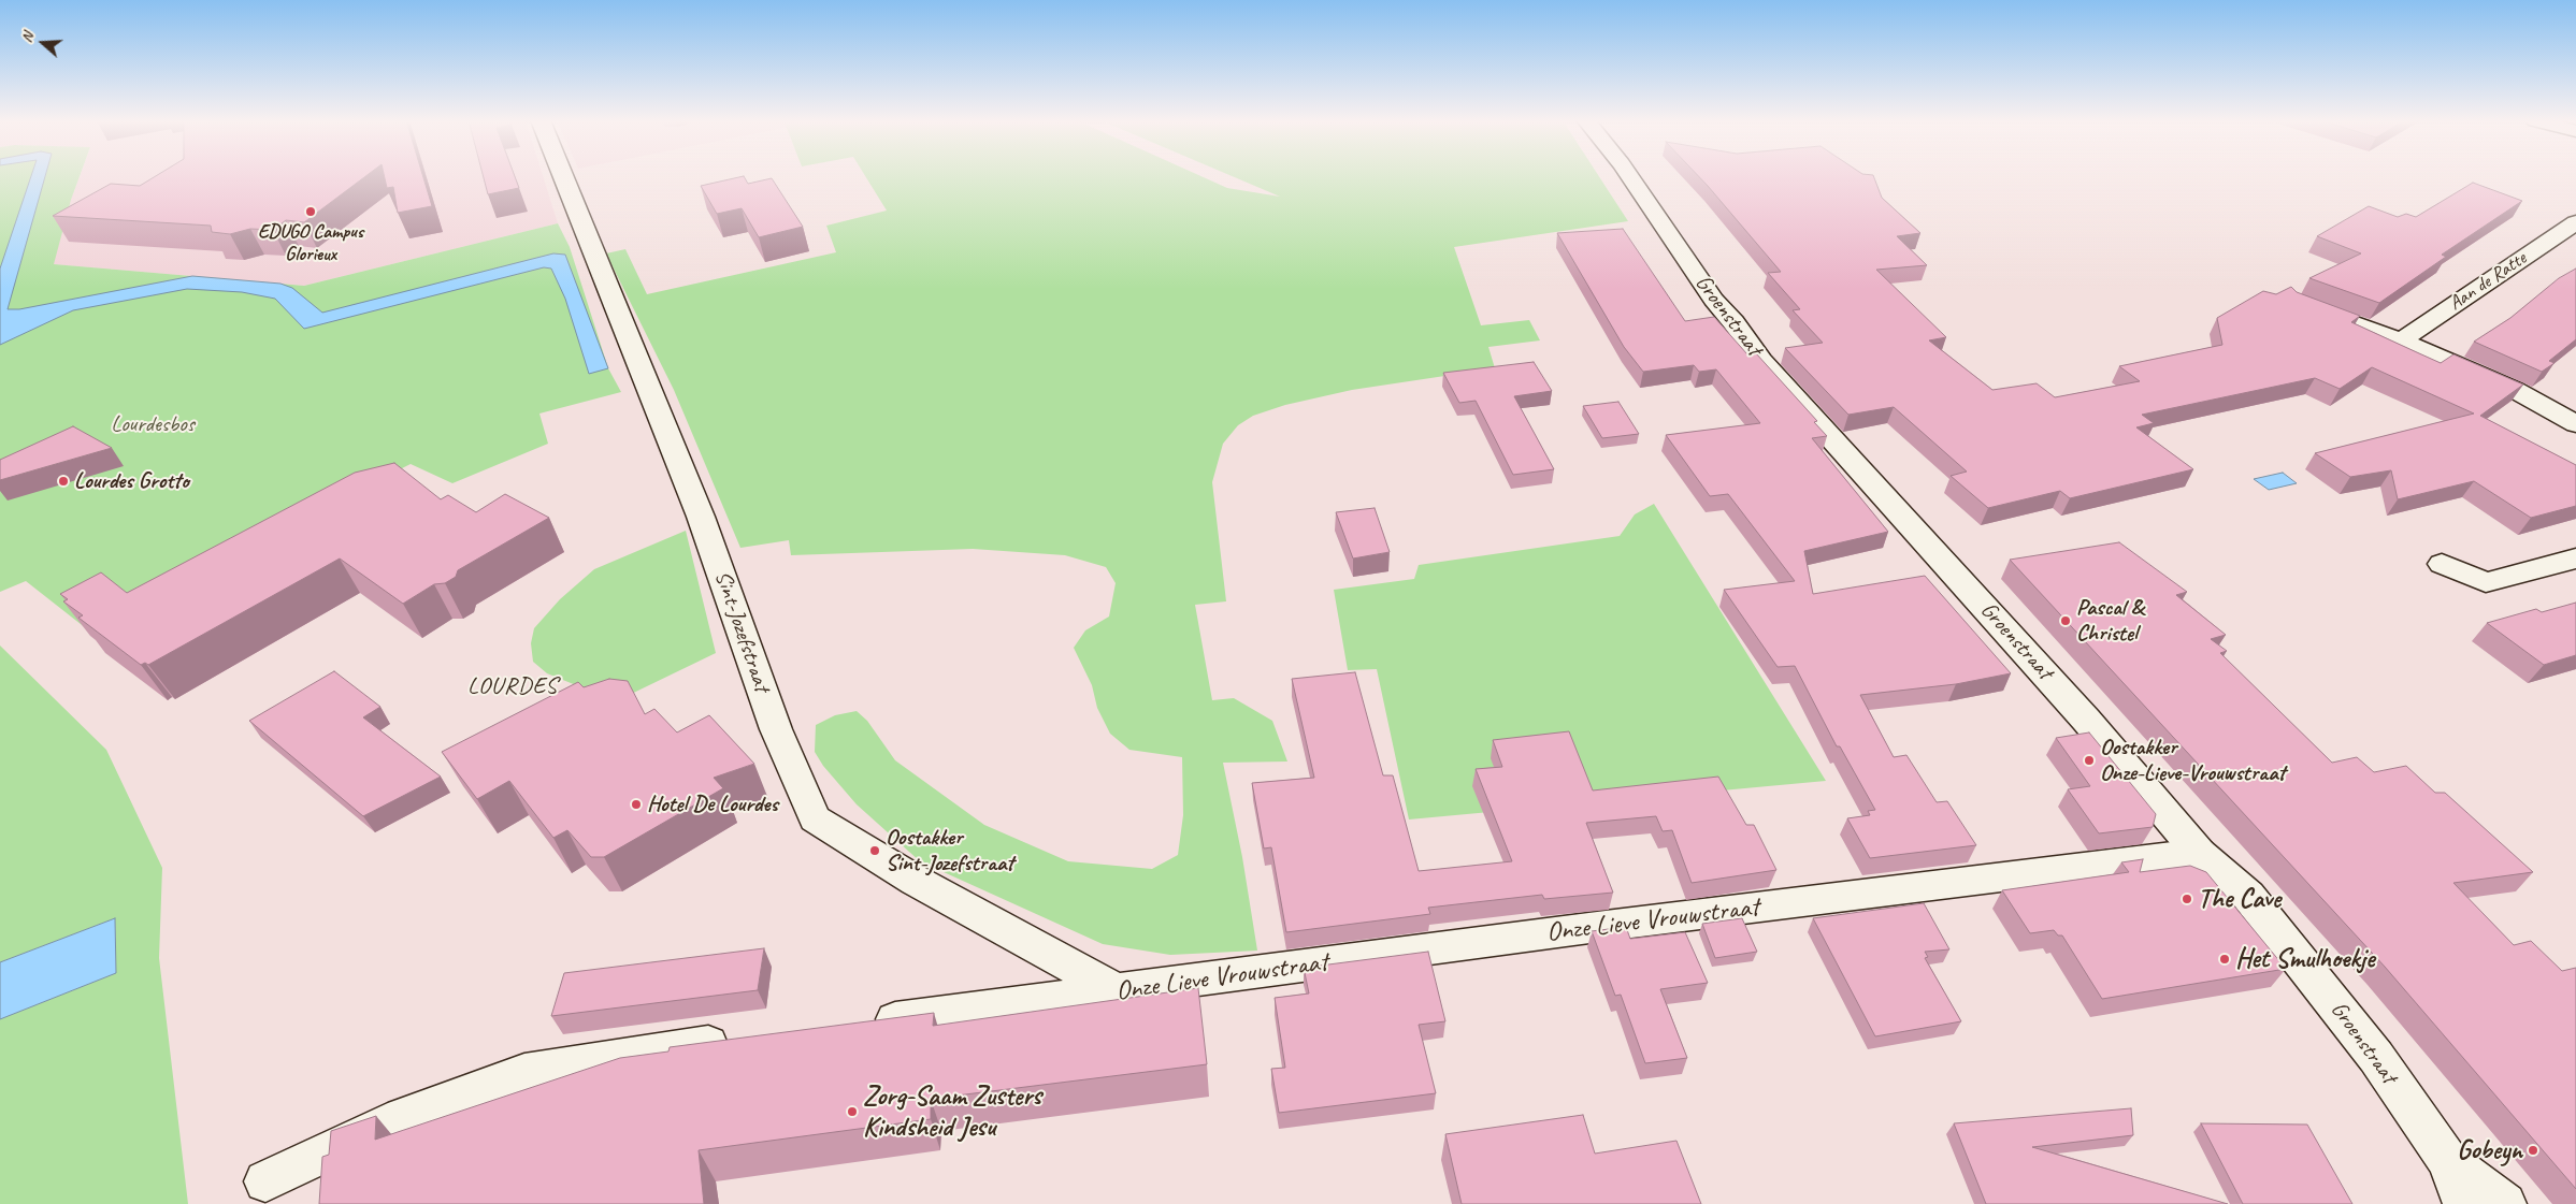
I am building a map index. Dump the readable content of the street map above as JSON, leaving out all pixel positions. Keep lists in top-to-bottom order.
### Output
{
  "streets": {
    "street": [
      "Aan de Ratte",
      "Groenstraat",
      "Sint-Jozefstraat",
      "Onze Lieve Vrouwstraat"
    ]
  },
  "crossings": [
    ["Groenstraat", "Onze Lieve Vrouwstraat"],
    ["Sint-Jozefstraat", "Onze Lieve Vrouwstraat"]
  ],
  "districts": ["LOURDES"],
  "parks": ["Lourdesbos"],
  "places": [
    "EDUGO Campus Glorieux",
    "Lourdes Grotto",
    "Pascal & Christel",
    "Oostakker Onze-Lieve-Vrouwstraat",
    "Hotel De Lourdes",
    "Oostakker Sint-Jozefstraat",
    "The Cave",
    "Het Smulhoekje",
    "Zorg-Saam Zusters Kindsheid Jesu",
    "Gobeyn"
  ],
  "north": "left"
}
